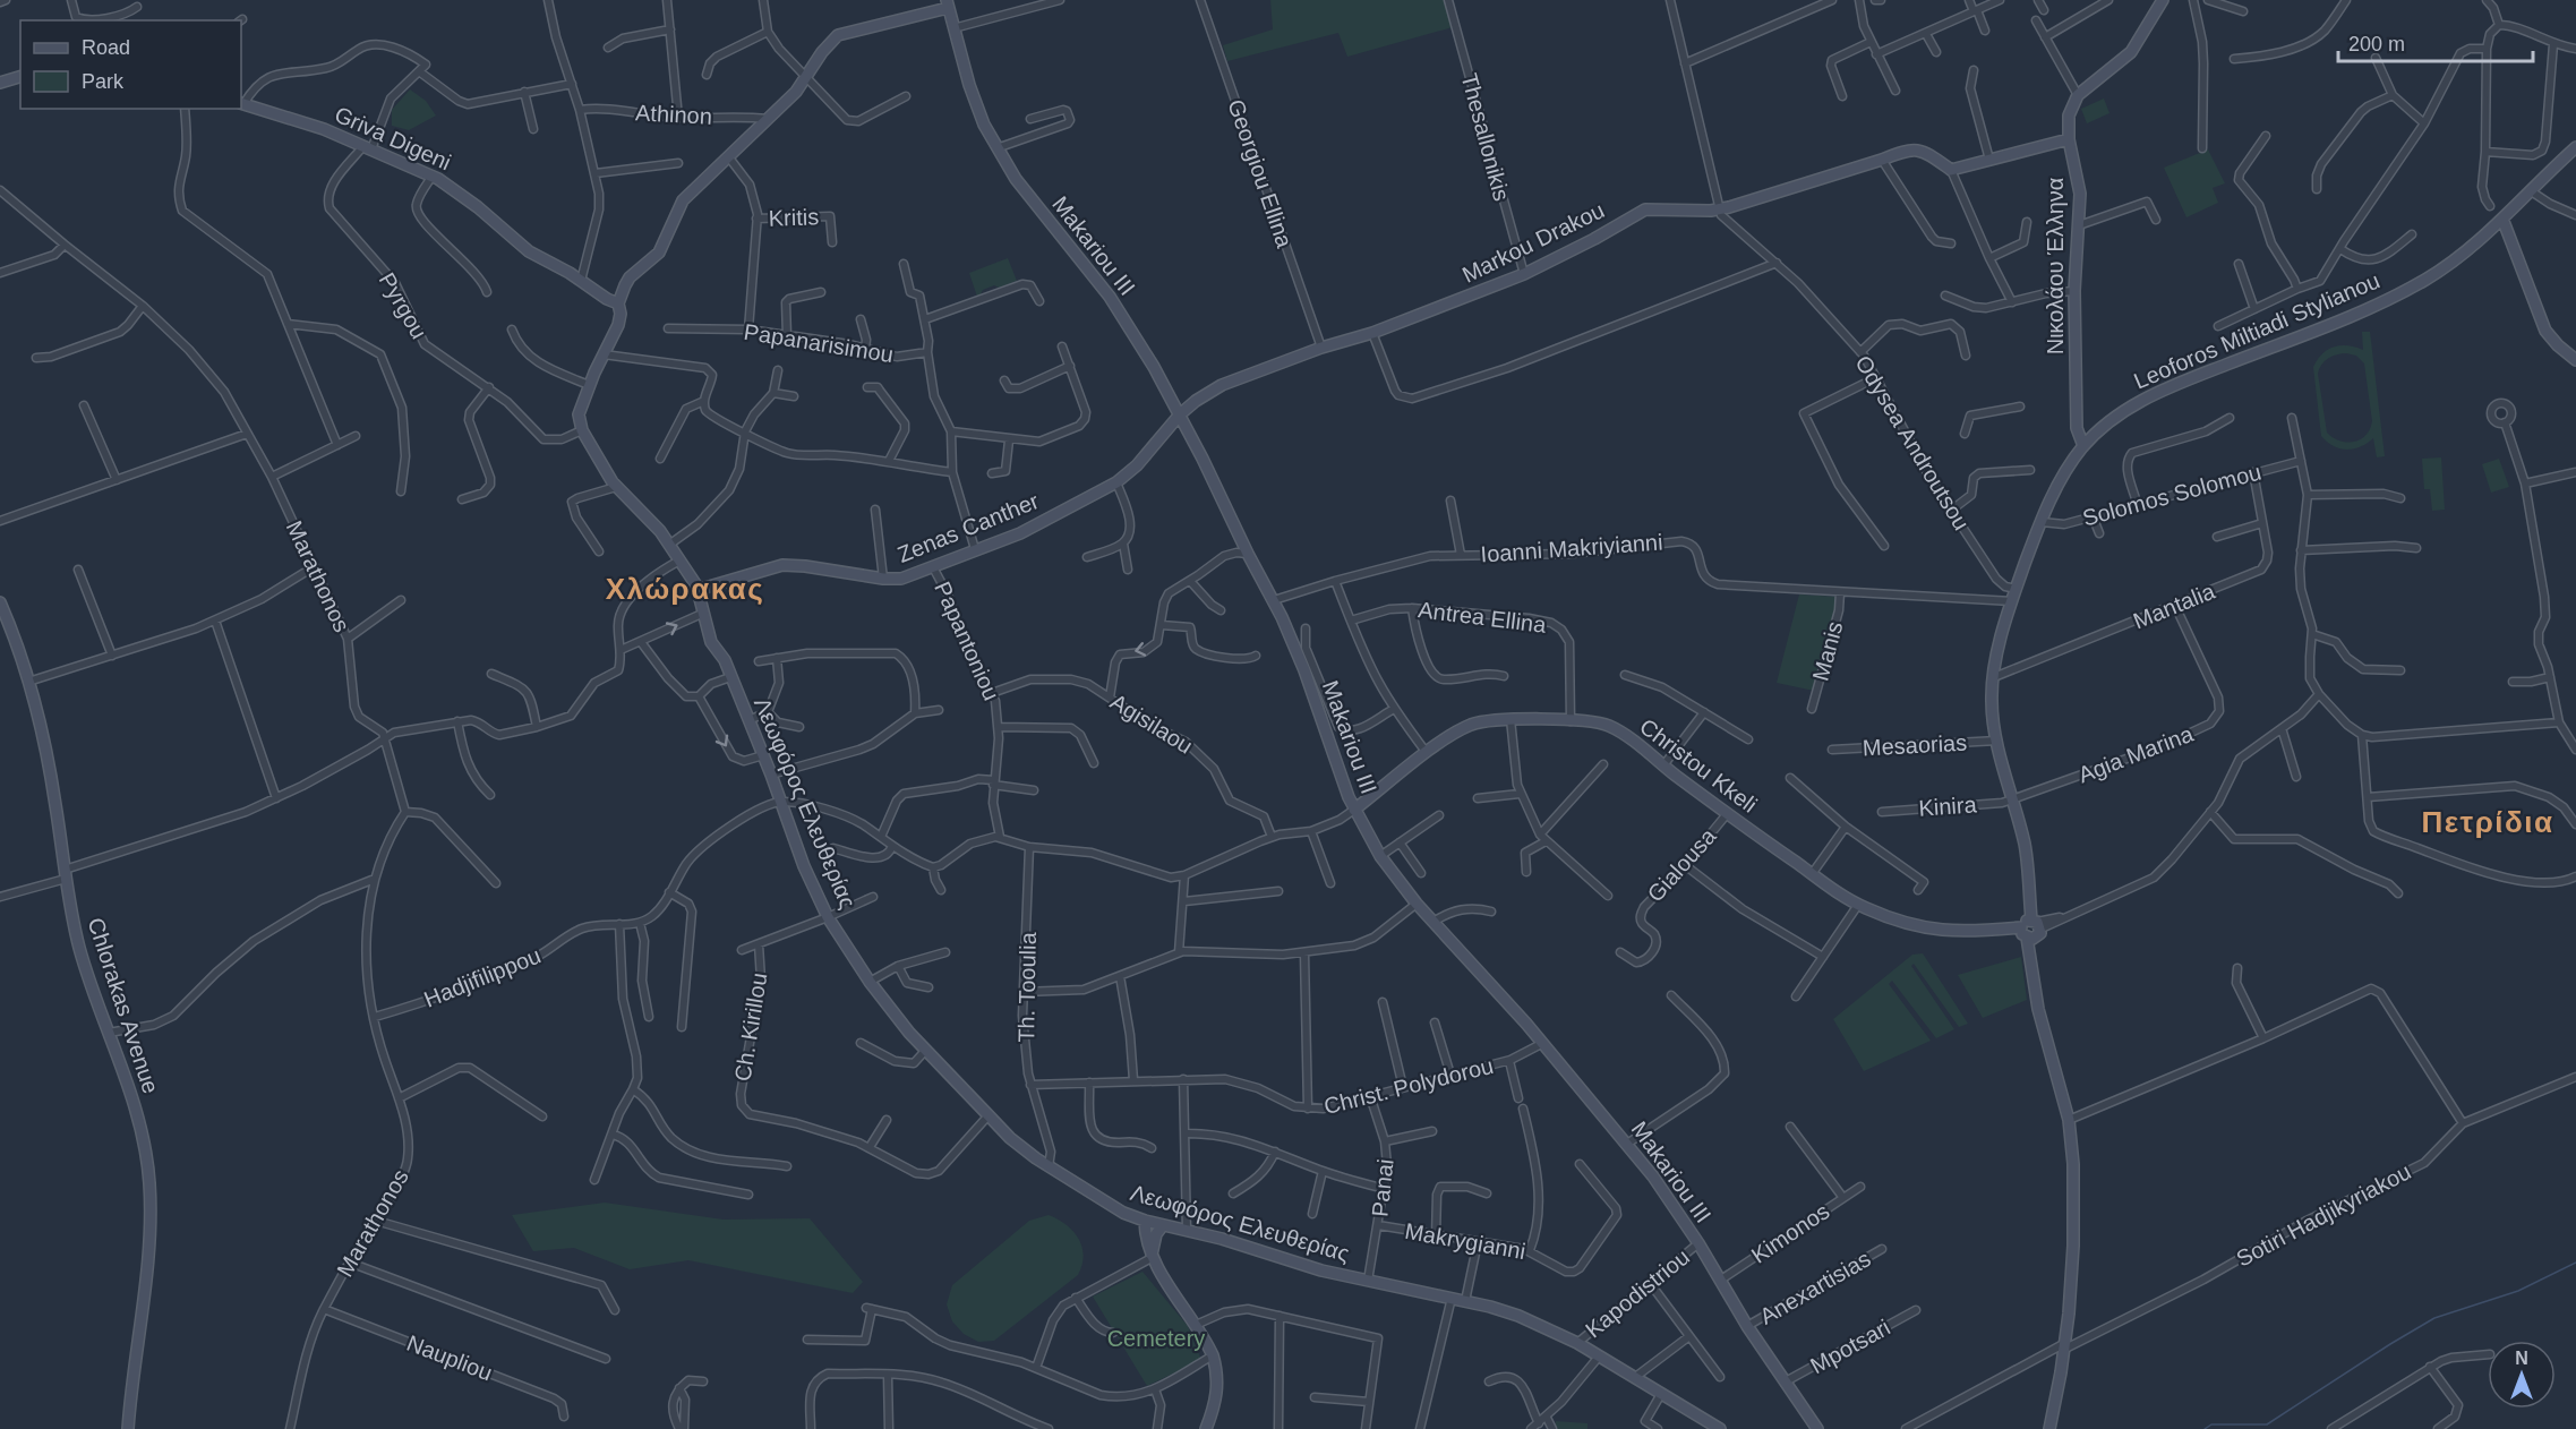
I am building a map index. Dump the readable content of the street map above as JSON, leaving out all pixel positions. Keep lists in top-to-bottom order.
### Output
{
  "streets": {
    "main road": [
      "Griva Digeni",
      "Markou Drakou",
      "Makariou III",
      "Νικολάου Έλληνα",
      "Leoforos Miltiadi Stylianou",
      "Zenas Canther",
      "Christou Kkeli",
      "Λεωφόρος Ελευθερίας",
      "Chlorakas Avenue"
    ],
    "street": [
      "Athinon",
      "Thesallonikis",
      "Georgiou Ellina",
      "Kritis",
      "Pyrgou",
      "Papanarisimou",
      "Odysea Androutsou",
      "Solomos Solomou",
      "Ioanni Makriyianni",
      "Marathonos",
      "Mantalia",
      "Antrea Ellina",
      "Papantoniou",
      "Manis",
      "Agisilaou",
      "Mesaorias",
      "Agia Marina",
      "Kinira",
      "Gialousa",
      "Hadjifilippou",
      "Th. Tooulia",
      "Ch. Kirillou",
      "Christ. Polydorou",
      "Panai",
      "Sotiri Hadjikyriakou",
      "Kimonos",
      "Makrygianni",
      "Anexartisias",
      "Kapodistriou",
      "Mpotsari",
      "Naupliou"
    ]
  },
  "crossings": [
    ["Thesallonikis", "Markou Drakou"],
    ["Griva Digeni", "Pyrgou"],
    ["Georgiou Ellina", "Markou Drakou"],
    ["Markou Drakou", "Makariou III"],
    ["Markou Drakou", "Odysea Androutsou"],
    ["Markou Drakou", "Zenas Canther"],
    ["Makariou III", "Zenas Canther"],
    ["Makariou III", "Ioanni Makriyianni"],
    ["Makariou III", "Christou Kkeli"],
    ["Makariou III", "Christ. Polydorou"],
    ["Makariou III", "Kimonos"],
    ["Makariou III", "Anexartisias"],
    ["Makariou III", "Kapodistriou"],
    ["Makariou III", "Mpotsari"],
    ["Νικολάου Έλληνα", "Leoforos Miltiadi Stylianou"],
    ["Pyrgou", "Λεωφόρος Ελευθερίας"],
    ["Leoforos Miltiadi Stylianou", "Odysea Androutsou"],
    ["Leoforos Miltiadi Stylianou", "Solomos Solomou"],
    ["Leoforos Miltiadi Stylianou", "Ioanni Makriyianni"],
    ["Leoforos Miltiadi Stylianou", "Mantalia"],
    ["Leoforos Miltiadi Stylianou", "Mesaorias"],
    ["Leoforos Miltiadi Stylianou", "Agia Marina"],
    ["Leoforos Miltiadi Stylianou", "Christou Kkeli"],
    ["Leoforos Miltiadi Stylianou", "Kinira"],
    ["Solomos Solomou", "Mantalia"],
    ["Zenas Canther", "Papantoniou"],
    ["Zenas Canther", "Λεωφόρος Ελευθερίας"],
    ["Ioanni Makriyianni", "Manis"],
    ["Marathonos", "Hadjifilippou"],
    ["Marathonos", "Naupliou"],
    ["Mantalia", "Agia Marina"],
    ["Antrea Ellina", "Christou Kkeli"],
    ["Papantoniou", "Agisilaou"],
    ["Agia Marina", "Kinira"],
    ["Christou Kkeli", "Gialousa"],
    ["Λεωφόρος Ελευθερίας", "Th. Tooulia"],
    ["Λεωφόρος Ελευθερίας", "Panai"],
    ["Λεωφόρος Ελευθερίας", "Kapodistriou"],
    ["Th. Tooulia", "Christ. Polydorou"],
    ["Christ. Polydorou", "Panai"],
    ["Panai", "Makrygianni"]
  ],
  "districts": ["Χλώρακας", "Πετρίδια"],
  "parks": ["Cemetery"],
  "legend": ["Road", "Park"],
  "scale_bar": "200 m",
  "north": "top"
}
